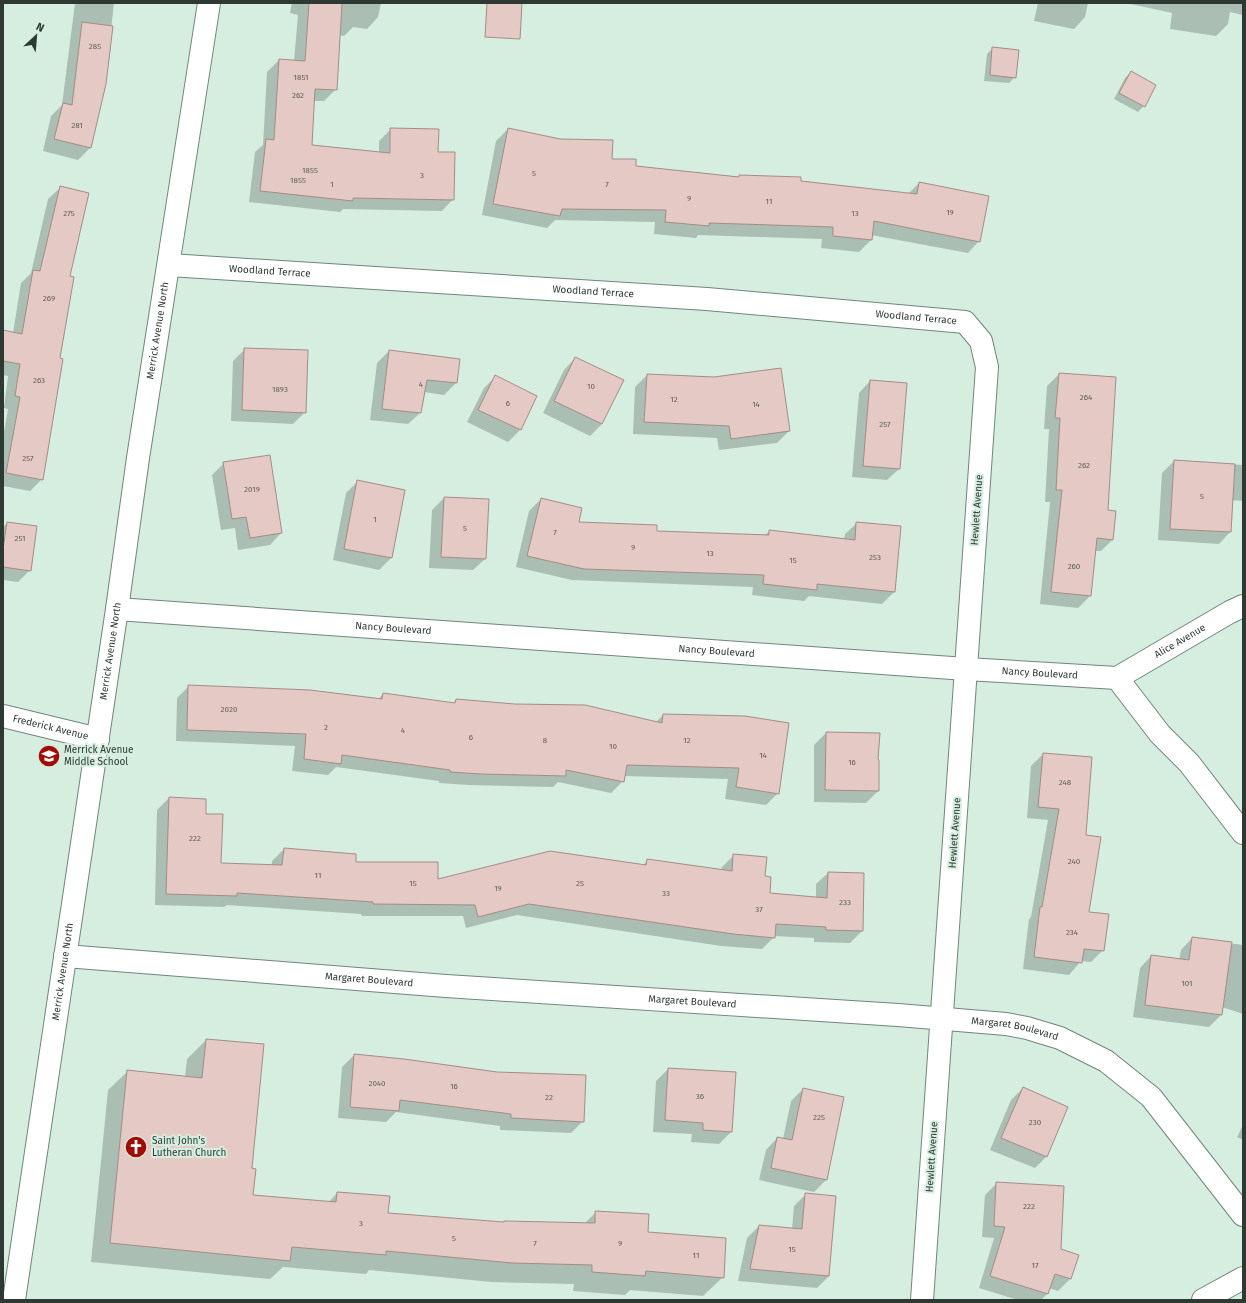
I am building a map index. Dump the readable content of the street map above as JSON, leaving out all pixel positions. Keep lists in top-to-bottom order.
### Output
{
  "streets": {
    "street": [
      "Woodland Terrace",
      "Merrick Avenue North",
      "Hewlett Avenue",
      "Nancy Boulevard",
      "Alice Avenue",
      "Frederick Avenue",
      "Margaret Boulevard"
    ]
  },
  "crossings": [
    ["Woodland Terrace", "Merrick Avenue North"],
    ["Woodland Terrace", "Hewlett Avenue"],
    ["Merrick Avenue North", "Nancy Boulevard"],
    ["Merrick Avenue North", "Frederick Avenue"],
    ["Merrick Avenue North", "Margaret Boulevard"],
    ["Hewlett Avenue", "Nancy Boulevard"],
    ["Hewlett Avenue", "Margaret Boulevard"],
    ["Nancy Boulevard", "Alice Avenue"]
  ],
  "places": {
    "school or university": ["Merrick Avenue Middle School"],
    "church": ["Saint John's Lutheran Church"]
  },
  "house_numbers": [
    "285",
    "1851",
    "262",
    "281",
    "1855",
    "5",
    "3",
    "1855",
    "1",
    "7",
    "9",
    "11",
    "19",
    "275",
    "13",
    "269",
    "263",
    "4",
    "10",
    "1893",
    "264",
    "12",
    "6",
    "14",
    "257",
    "257",
    "262",
    "2019",
    "5",
    "1",
    "5",
    "7",
    "251",
    "9",
    "13",
    "253",
    "15",
    "260",
    "2020",
    "2",
    "4",
    "6",
    "8",
    "12",
    "10",
    "14",
    "16",
    "248",
    "222",
    "240",
    "11",
    "15",
    "25",
    "19",
    "33",
    "233",
    "37",
    "234",
    "101",
    "2040",
    "16",
    "36",
    "22",
    "225",
    "230",
    "222",
    "3",
    "5",
    "7",
    "9",
    "15",
    "11",
    "17"
  ],
  "north": "top right"
}
